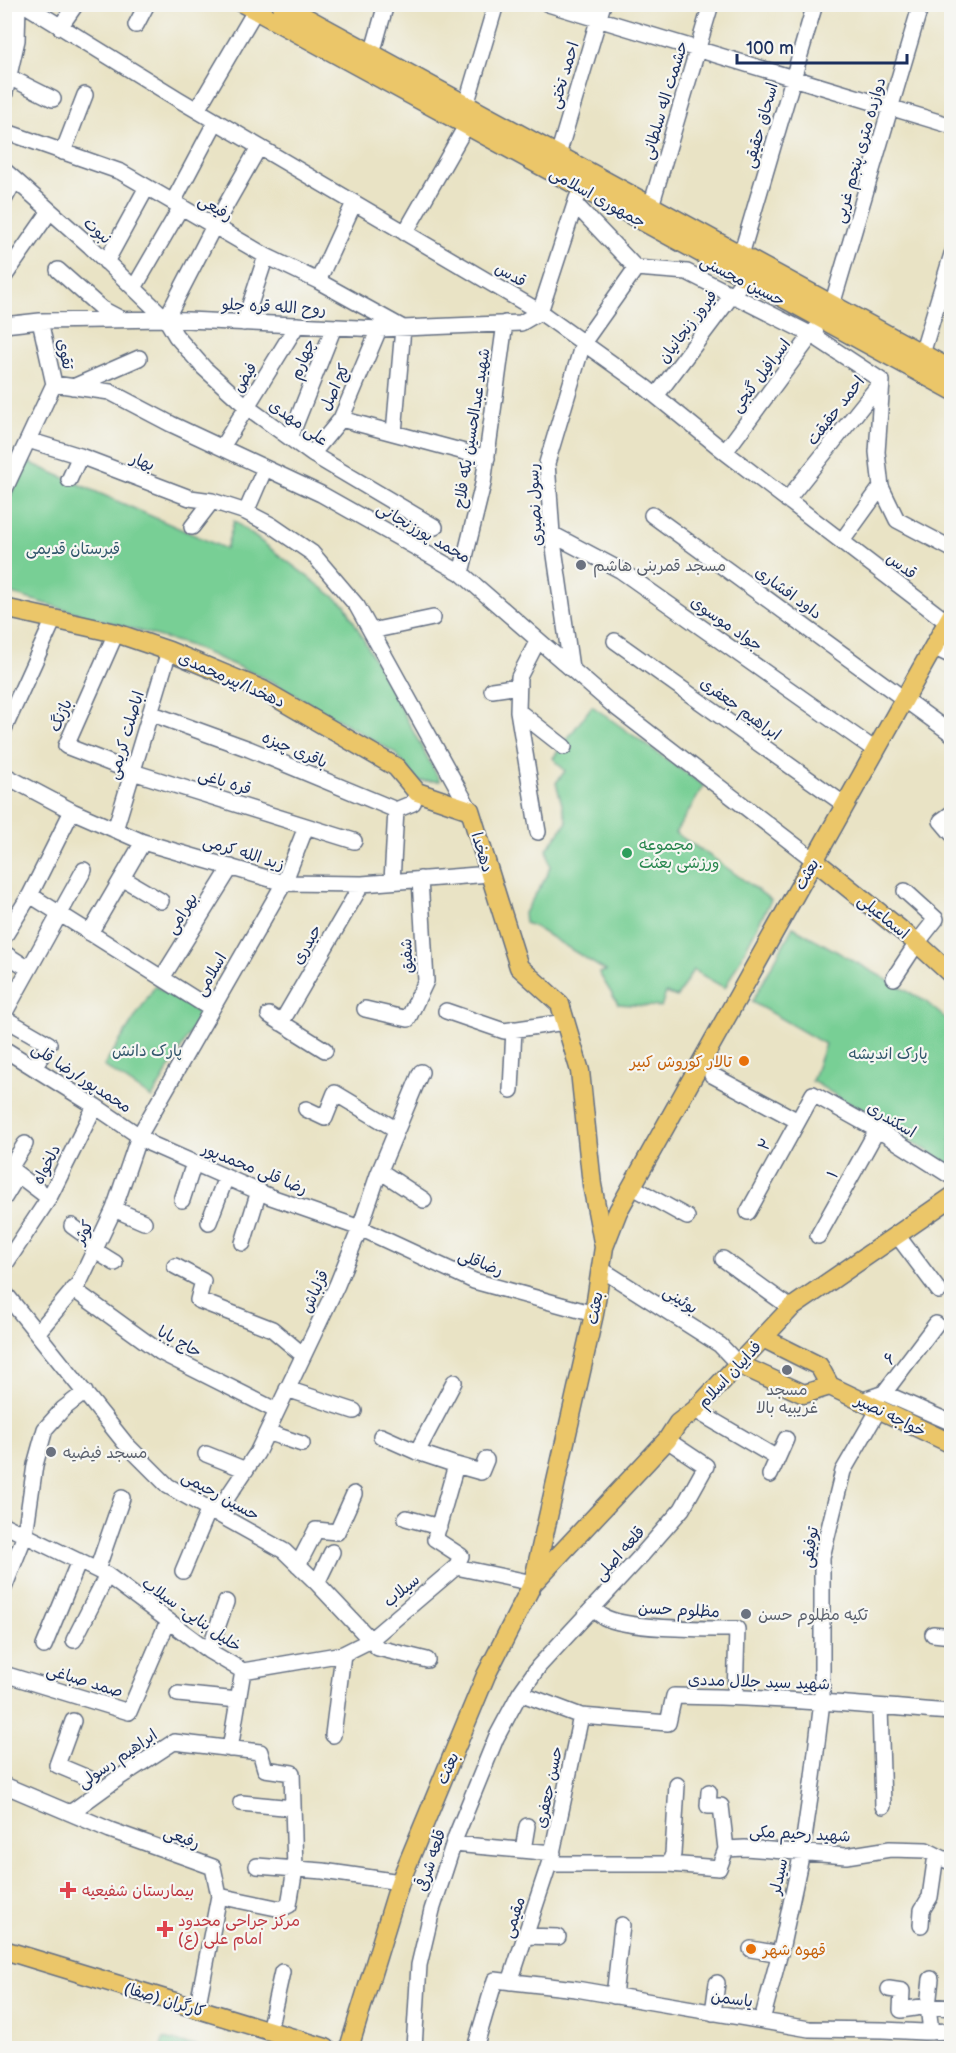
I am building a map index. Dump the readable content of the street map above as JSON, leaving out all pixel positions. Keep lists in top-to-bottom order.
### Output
{
  "streets": {
    "main road": [
      "جمهوری اسلامی",
      "دهخدا/پیرمحمدی",
      "دهخدا",
      "بعثت",
      "اسماعیلی",
      "فداییان اسلام",
      "خواجه نصیر",
      "کارگران (صفا)"
    ],
    "street": [
      "احمد تختی",
      "حشمت اله سلطانی",
      "اسحاق حقیقی",
      "دوازده متری پنجم غربی",
      "رفیعی",
      "نبوت",
      "قدس",
      "حسین محسنی",
      "روح الله قره جلو",
      "فیروز زنجانیان",
      "تقوی",
      "چهارم",
      "اسرافیل گنجی",
      "فیض",
      "کج اصل",
      "احمد حقیقت",
      "علی مهدی",
      "شهید عبدالحسین یکه فلاح",
      "بهار",
      "رسول نصیری",
      "محمد پورزنجانی",
      "داود افشاری",
      "جواد موسوی",
      "ابراهیم جعفری",
      "باژنگ",
      "اباصلت کریمی",
      "باقری چیزه",
      "قره باغی",
      "زید الله کرمی",
      "بهرامی",
      "حیدری",
      "شفیق",
      "اسلامی",
      "محمدپور/رضا قلی",
      "اسکندری",
      "۲",
      "دلخواه",
      "رضا قلی محمدپور",
      "۱",
      "کوثر",
      "رضاقلی",
      "قزلباش",
      "بوئینی",
      "حاج بابا",
      "۶",
      "حسین رحیمی",
      "توفیقی",
      "قلعه اصلی",
      "سیلاب",
      "مظلوم حسن",
      "خلیل بنایی- سیلاب",
      "صمد صباغی",
      "شهید سید جلال مددی",
      "ابراهیم رسولی",
      "حسن جعفری",
      "شهید رحیم مکی",
      "قلعه شرقی",
      "سیدلر",
      "مقیمی",
      "یاسمن"
    ]
  },
  "crossings": [
    ["احمد تختی", "جمهوری اسلامی"],
    ["حشمت اله سلطانی", "جمهوری اسلامی"],
    ["اسحاق حقیقی", "جمهوری اسلامی"],
    ["دوازده متری پنجم غربی", "جمهوری اسلامی"],
    ["دوازده متری پنجم غربی", "حسین محسنی"],
    ["دوازده متری پنجم غربی", "اسرافیل گنجی"],
    ["دوازده متری پنجم غربی", "احمد حقیقت"],
    ["جمهوری اسلامی", "حسین محسنی"],
    ["جمهوری اسلامی", "فیروز زنجانیان"],
    ["جمهوری اسلامی", "اسرافیل گنجی"],
    ["جمهوری اسلامی", "احمد حقیقت"],
    ["رفیعی", "روح الله قره جلو"],
    ["رفیعی", "ابراهیم رسولی"],
    ["رفیعی", "کارگران (صفا)"],
    ["نبوت", "روح الله قره جلو"],
    ["نبوت", "علی مهدی"],
    ["قدس", "روح الله قره جلو"],
    ["قدس", "فیروز زنجانیان"],
    ["قدس", "اسرافیل گنجی"],
    ["قدس", "احمد حقیقت"],
    ["قدس", "رسول نصیری"],
    ["قدس", "بعثت"],
    ["حسین محسنی", "فیروز زنجانیان"],
    ["حسین محسنی", "اسرافیل گنجی"],
    ["حسین محسنی", "احمد حقیقت"],
    ["حسین محسنی", "رسول نصیری"],
    ["روح الله قره جلو", "تقوی"],
    ["روح الله قره جلو", "چهارم"],
    ["روح الله قره جلو", "فیض"],
    ["روح الله قره جلو", "کج اصل"],
    ["روح الله قره جلو", "علی مهدی"],
    ["روح الله قره جلو", "شهید عبدالحسین یکه فلاح"],
    ["تقوی", "بهار"],
    ["تقوی", "محمد پورزنجانی"],
    ["چهارم", "علی مهدی"],
    ["اسرافیل گنجی", "احمد حقیقت"],
    ["فیض", "علی مهدی"],
    ["فیض", "محمد پورزنجانی"],
    ["کج اصل", "علی مهدی"],
    ["شهید عبدالحسین یکه فلاح", "محمد پورزنجانی"],
    ["بهار", "دهخدا"],
    ["رسول نصیری", "محمد پورزنجانی"],
    ["رسول نصیری", "جواد موسوی"],
    ["محمد پورزنجانی", "بعثت"],
    ["محمد پورزنجانی", "اسماعیلی"],
    ["داود افشاری", "بعثت"],
    ["جواد موسوی", "بعثت"],
    ["دهخدا/پیرمحمدی", "باژنگ"],
    ["دهخدا/پیرمحمدی", "اباصلت کریمی"],
    ["ابراهیم جعفری", "بعثت"],
    ["باژنگ", "اباصلت کریمی"],
    ["باژنگ", "قره باغی"],
    ["اباصلت کریمی", "باقری چیزه"],
    ["اباصلت کریمی", "قره باغی"],
    ["اباصلت کریمی", "زید الله کرمی"],
    ["قره باغی", "اسلامی"],
    ["زید الله کرمی", "دهخدا"],
    ["زید الله کرمی", "بهرامی"],
    ["زید الله کرمی", "حیدری"],
    ["زید الله کرمی", "شفیق"],
    ["زید الله کرمی", "اسلامی"],
    ["دهخدا", "بعثت"],
    ["بعثت", "اسماعیلی"],
    ["بعثت", "رضاقلی"],
    ["بعثت", "بوئینی"],
    ["بعثت", "فداییان اسلام"],
    ["اسلامی", "محمدپور/رضا قلی"],
    ["اسلامی", "رضا قلی محمدپور"],
    ["اسلامی", "کوثر"],
    ["محمدپور/رضا قلی", "دلخواه"],
    ["محمدپور/رضا قلی", "رضا قلی محمدپور"],
    ["محمدپور/رضا قلی", "کوثر"],
    ["اسکندری", "۲"],
    ["اسکندری", "۱"],
    ["رضا قلی محمدپور", "کوثر"],
    ["رضا قلی محمدپور", "رضاقلی"],
    ["رضا قلی محمدپور", "قزلباش"],
    ["کوثر", "حاج بابا"],
    ["کوثر", "حسین رحیمی"],
    ["رضاقلی", "قزلباش"],
    ["قزلباش", "حاج بابا"],
    ["قزلباش", "حسین رحیمی"],
    ["بوئینی", "فداییان اسلام"],
    ["۶", "خواجه نصیر"],
    ["۶", "توفیقی"],
    ["فداییان اسلام", "قلعه اصلی"],
    ["خواجه نصیر", "توفیقی"],
    ["حسین رحیمی", "سیلاب"],
    ["حسین رحیمی", "خلیل بنایی- سیلاب"],
    ["توفیقی", "شهید سید جلال مددی"],
    ["توفیقی", "سیدلر"],
    ["قلعه اصلی", "مظلوم حسن"],
    ["قلعه اصلی", "شهید سید جلال مددی"],
    ["قلعه اصلی", "قلعه شرقی"],
    ["سیلاب", "خلیل بنایی- سیلاب"],
    ["مظلوم حسن", "شهید سید جلال مددی"],
    ["خلیل بنایی- سیلاب", "صمد صباغی"],
    ["شهید سید جلال مددی", "حسن جعفری"],
    ["شهید سید جلال مددی", "قلعه شرقی"],
    ["شهید سید جلال مددی", "سیدلر"],
    ["حسن جعفری", "شهید رحیم مکی"],
    ["حسن جعفری", "مقیمی"],
    ["شهید رحیم مکی", "قلعه شرقی"],
    ["شهید رحیم مکی", "سیدلر"],
    ["شهید رحیم مکی", "مقیمی"],
    ["سیدلر", "یاسمن"],
    ["مقیمی", "یاسمن"]
  ],
  "parks": ["قبرستان قدیمى", "پارک دانش", "پارک اندیشه"],
  "places": {
    "other": [
      "مسجد قمربنی هاشم",
      "مجموعه ورزشی بعثت",
      "تالار کوروش کبیر",
      "مسجد غریبیه بالا",
      "مسجد فیضیه",
      "تکیه مظلوم حسن",
      "قهوه شهر"
    ],
    "health": ["بیمارستان شفیعیه", "مرکز جراحی محدود امام علی (ع)"]
  },
  "scale_bar": "100 m"
}
